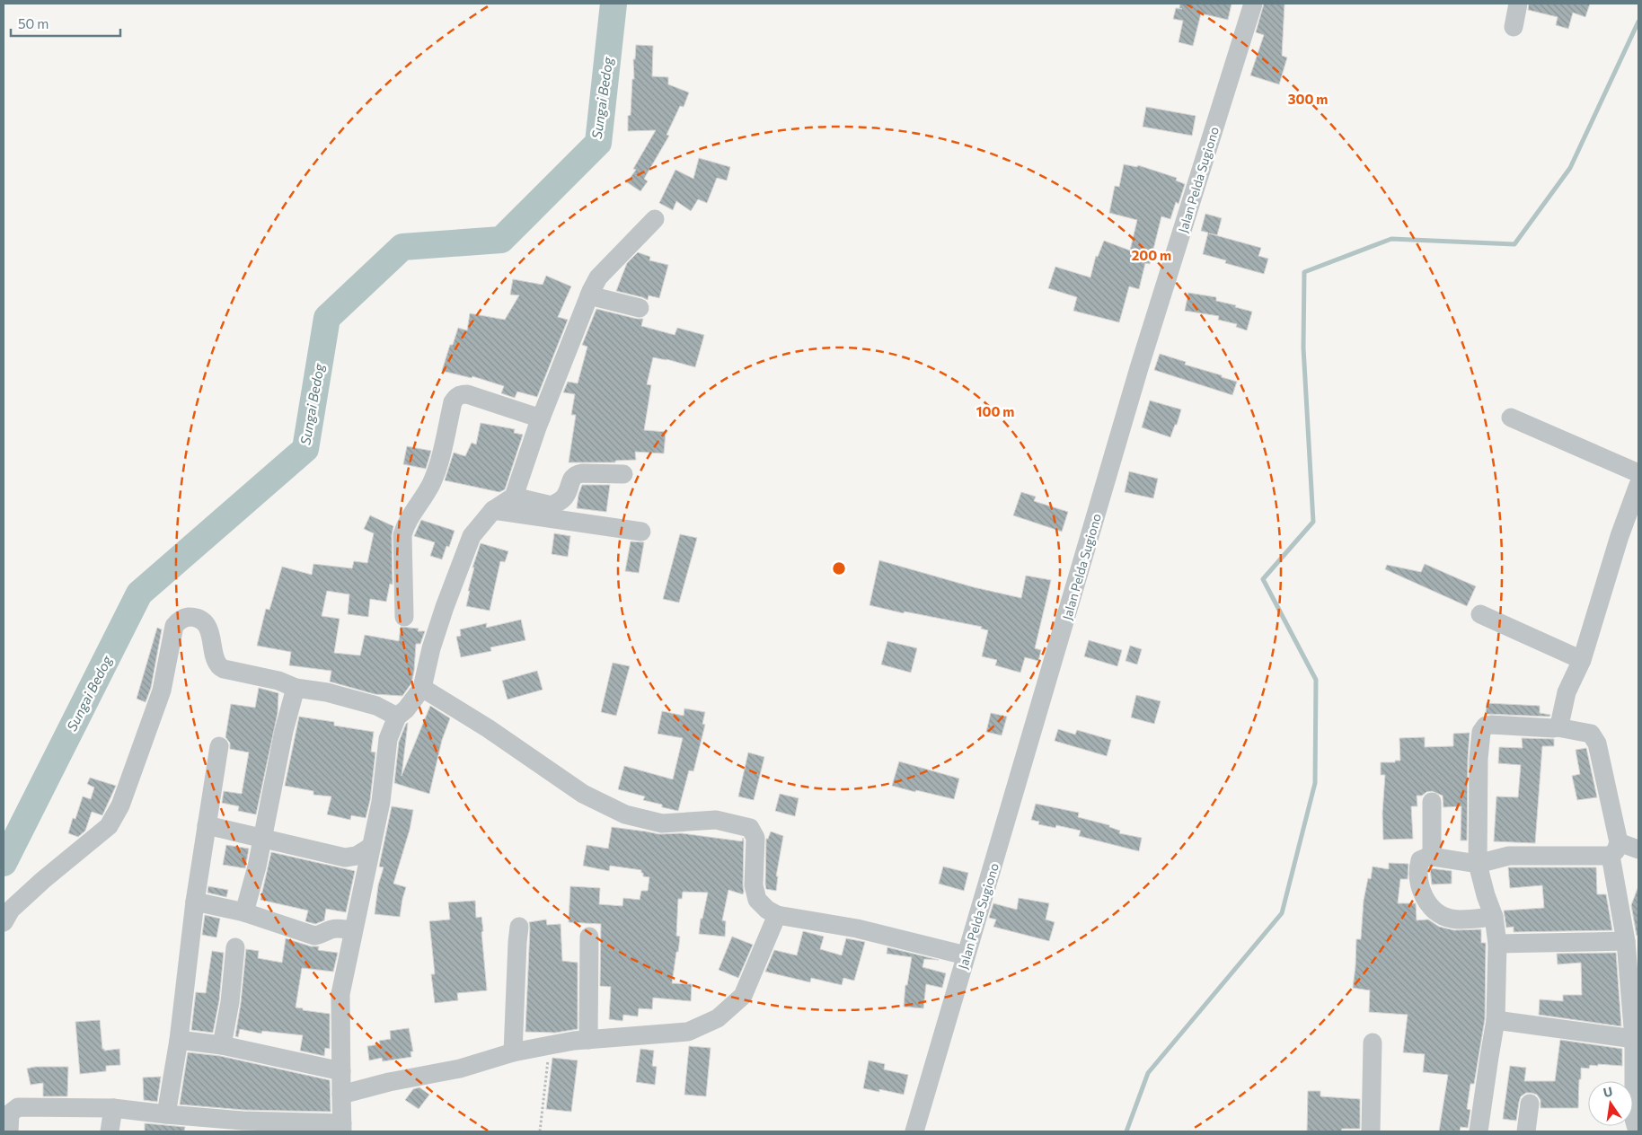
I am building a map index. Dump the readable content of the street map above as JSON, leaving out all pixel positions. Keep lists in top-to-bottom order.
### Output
{
  "streets": {
    "street": ["Jalan Pelda Sugiono"]
  },
  "water": ["Sungai Bedog"],
  "scale_bar": "50 m",
  "north": "top",
  "rings": ["300 m", "200 m", "100 m"]
}
